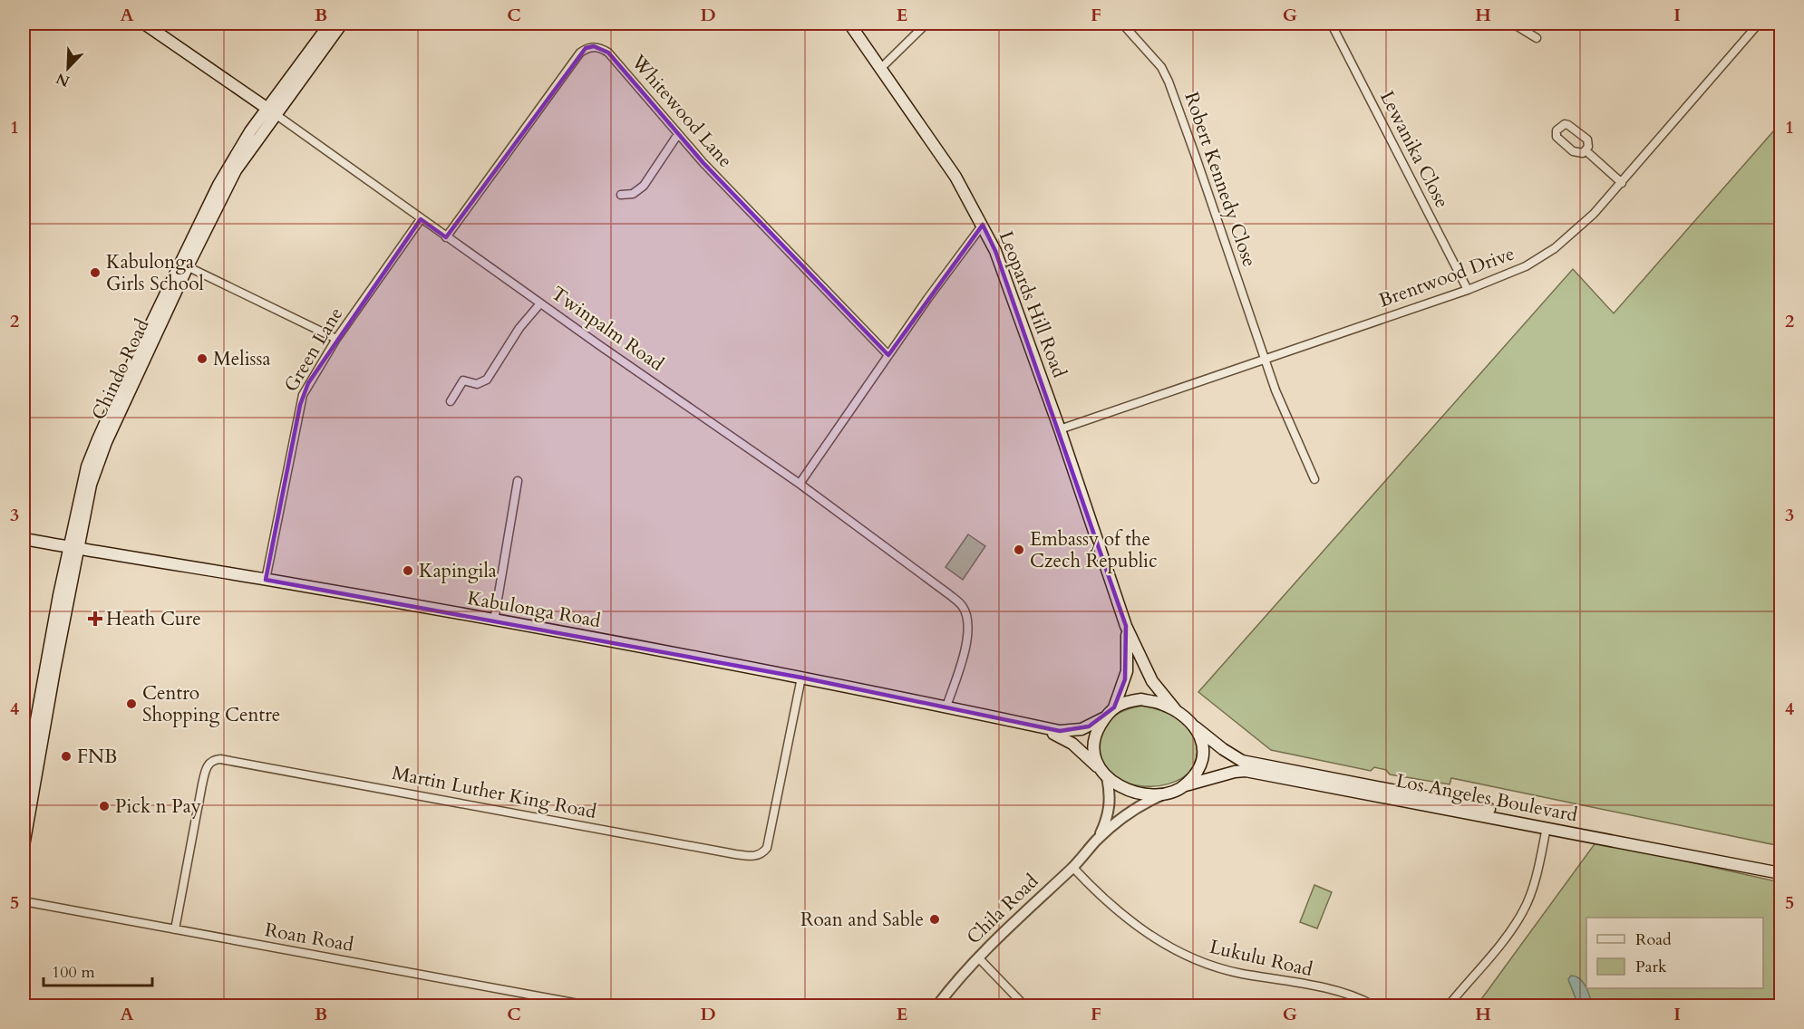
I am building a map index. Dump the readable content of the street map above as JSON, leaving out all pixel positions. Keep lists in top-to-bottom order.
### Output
{
  "streets": {
    "main road": [
      "Leopards Hill Road",
      "Twinpalm Road",
      "Chindo Road",
      "Kabulonga Road",
      "Los Angeles Boulevard"
    ],
    "street": [
      "Whitewood Lane",
      "Lewanika Close",
      "Robert Kennedy Close",
      "Brentwood Drive",
      "Green Lane",
      "Martin Luther King Road",
      "Chila Road",
      "Roan Road",
      "Lukulu Road"
    ]
  },
  "crossings": [
    ["Whitewood Lane", "Twinpalm Road"],
    ["Lewanika Close", "Brentwood Drive"],
    ["Robert Kennedy Close", "Brentwood Drive"],
    ["Brentwood Drive", "Leopards Hill Road"],
    ["Leopards Hill Road", "Kabulonga Road"],
    ["Leopards Hill Road", "Los Angeles Boulevard"],
    ["Leopards Hill Road", "Chila Road"],
    ["Twinpalm Road", "Green Lane"],
    ["Twinpalm Road", "Chindo Road"],
    ["Twinpalm Road", "Kabulonga Road"],
    ["Green Lane", "Kabulonga Road"],
    ["Chindo Road", "Kabulonga Road"],
    ["Kabulonga Road", "Martin Luther King Road"],
    ["Kabulonga Road", "Los Angeles Boulevard"],
    ["Kabulonga Road", "Chila Road"],
    ["Martin Luther King Road", "Roan Road"],
    ["Los Angeles Boulevard", "Chila Road"],
    ["Chila Road", "Lukulu Road"]
  ],
  "places": {
    "other": [
      "Kabulonga Girls School",
      "Melissa",
      "Embassy of the Czech Republic",
      "Kapingila",
      "Centro Shopping Centre",
      "FNB",
      "Pick n Pay",
      "Roan and Sable"
    ],
    "health": ["Heath Cure"]
  },
  "legend": ["Road", "Park"],
  "scale_bar": "100 m",
  "north": "bottom left",
  "grid": {
    "columns": [
      "A",
      "B",
      "C",
      "D",
      "E",
      "F",
      "G",
      "H",
      "I"
    ],
    "rows": [
      "1",
      "2",
      "3",
      "4",
      "5"
    ]
  }
}
